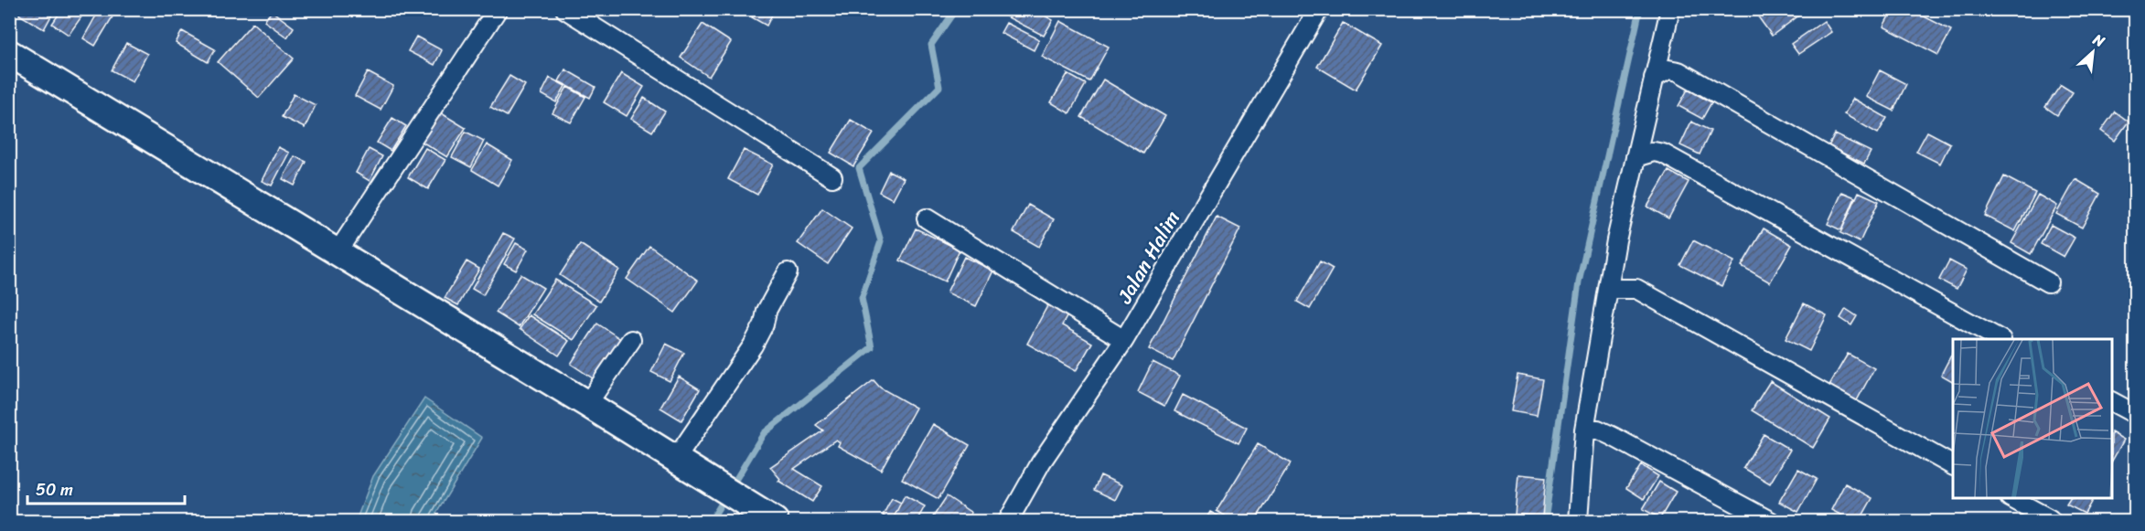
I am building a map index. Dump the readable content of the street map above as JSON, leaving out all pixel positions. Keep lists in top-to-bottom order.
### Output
{
  "streets": {
    "street": ["Jalan Halim"]
  },
  "scale_bar": "50 m",
  "north": "top right"
}
